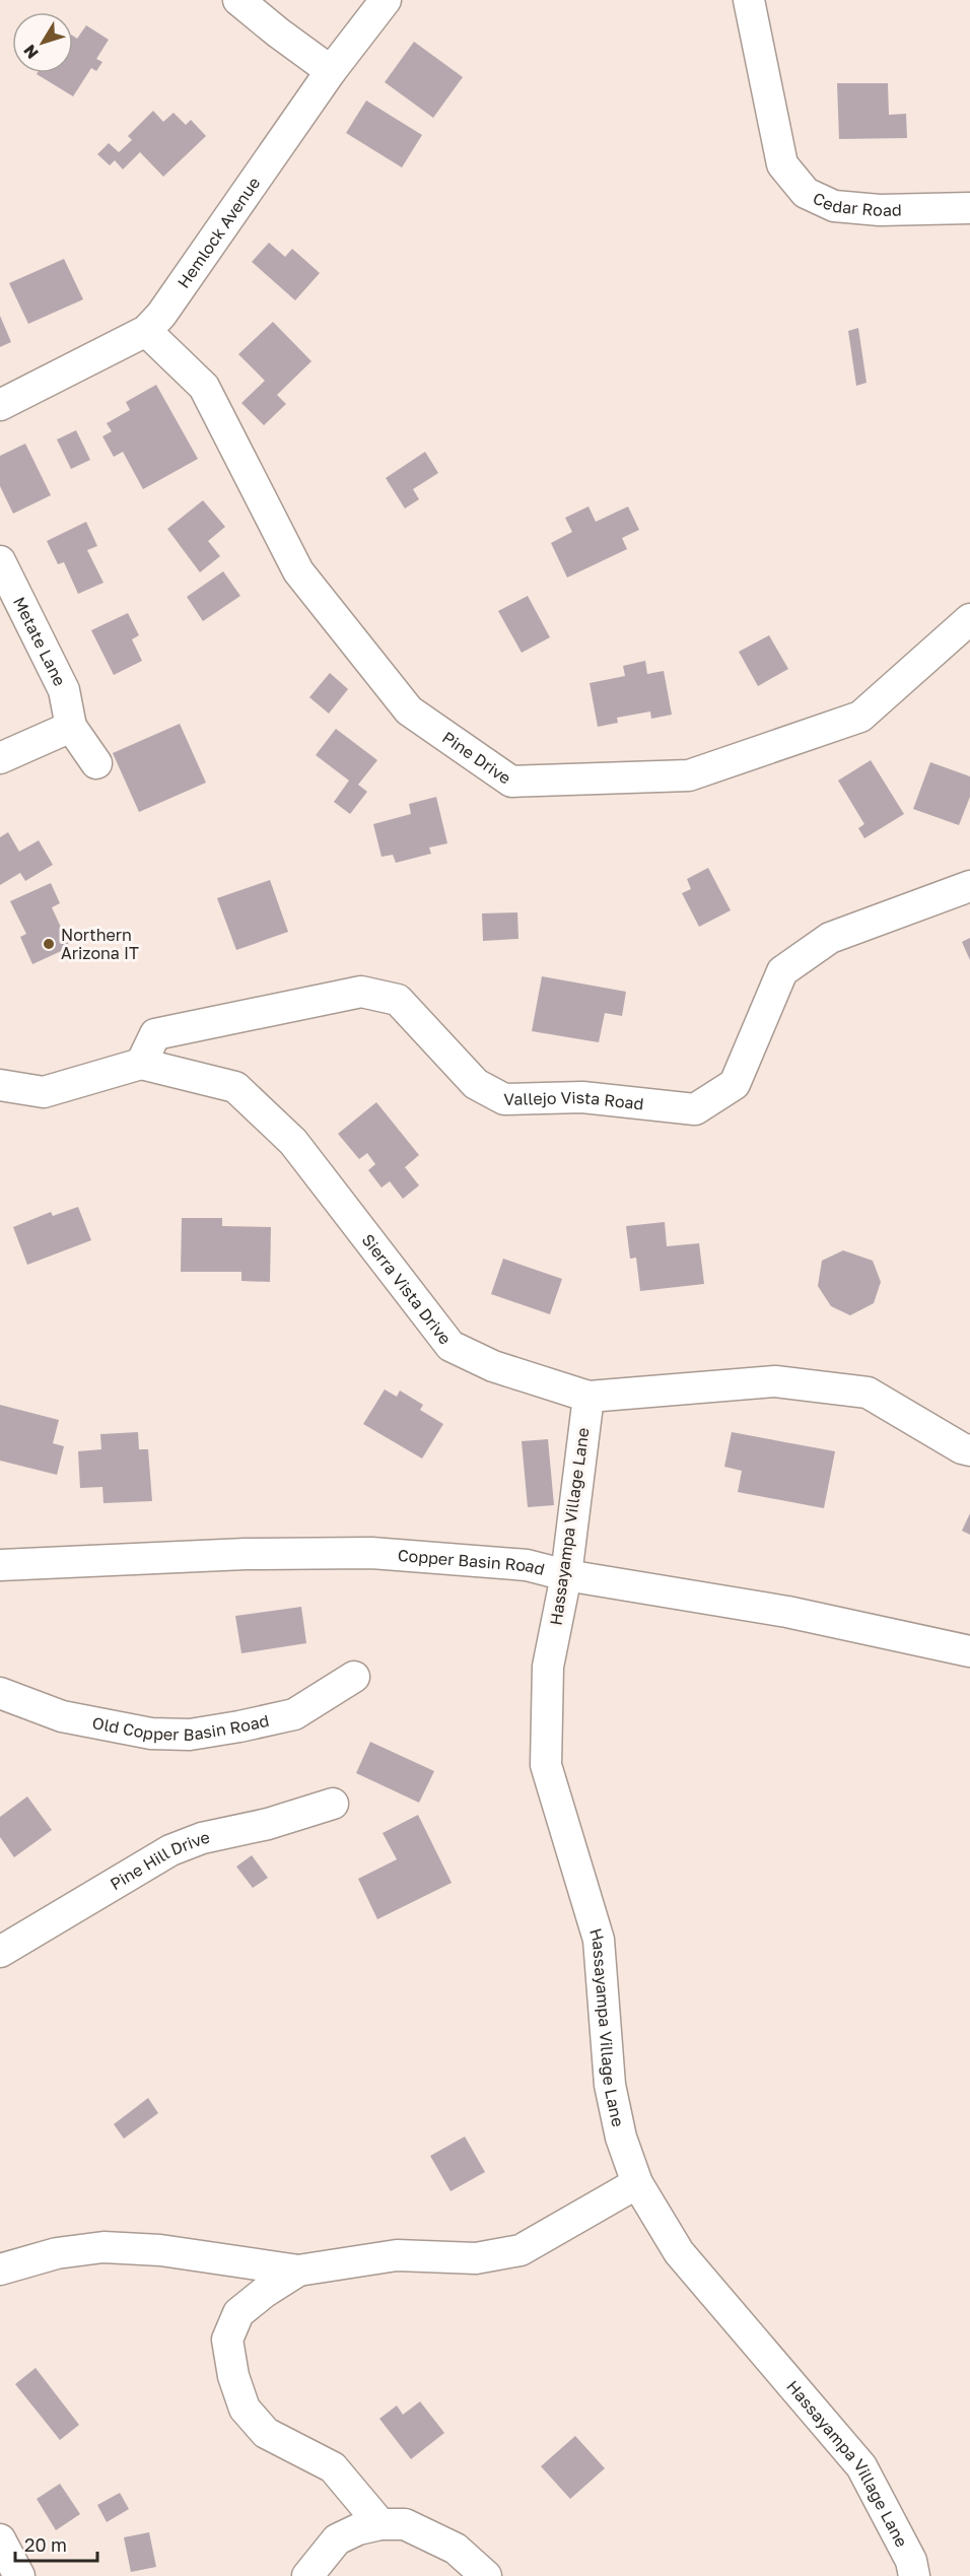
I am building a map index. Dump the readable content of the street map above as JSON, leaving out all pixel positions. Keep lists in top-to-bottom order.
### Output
{
  "streets": {
    "street": [
      "Cedar Road",
      "Hemlock Avenue",
      "Metate Lane",
      "Pine Drive",
      "Vallejo Vista Road",
      "Sierra Vista Drive",
      "Hassayampa Village Lane",
      "Copper Basin Road",
      "Old Copper Basin Road",
      "Pine Hill Drive"
    ]
  },
  "crossings": [
    ["Hemlock Avenue", "Pine Drive"],
    ["Vallejo Vista Road", "Sierra Vista Drive"],
    ["Sierra Vista Drive", "Hassayampa Village Lane"],
    ["Hassayampa Village Lane", "Copper Basin Road"]
  ],
  "places": ["Northern Arizona IT"],
  "scale_bar": "20 m",
  "north": "bottom left"
}
